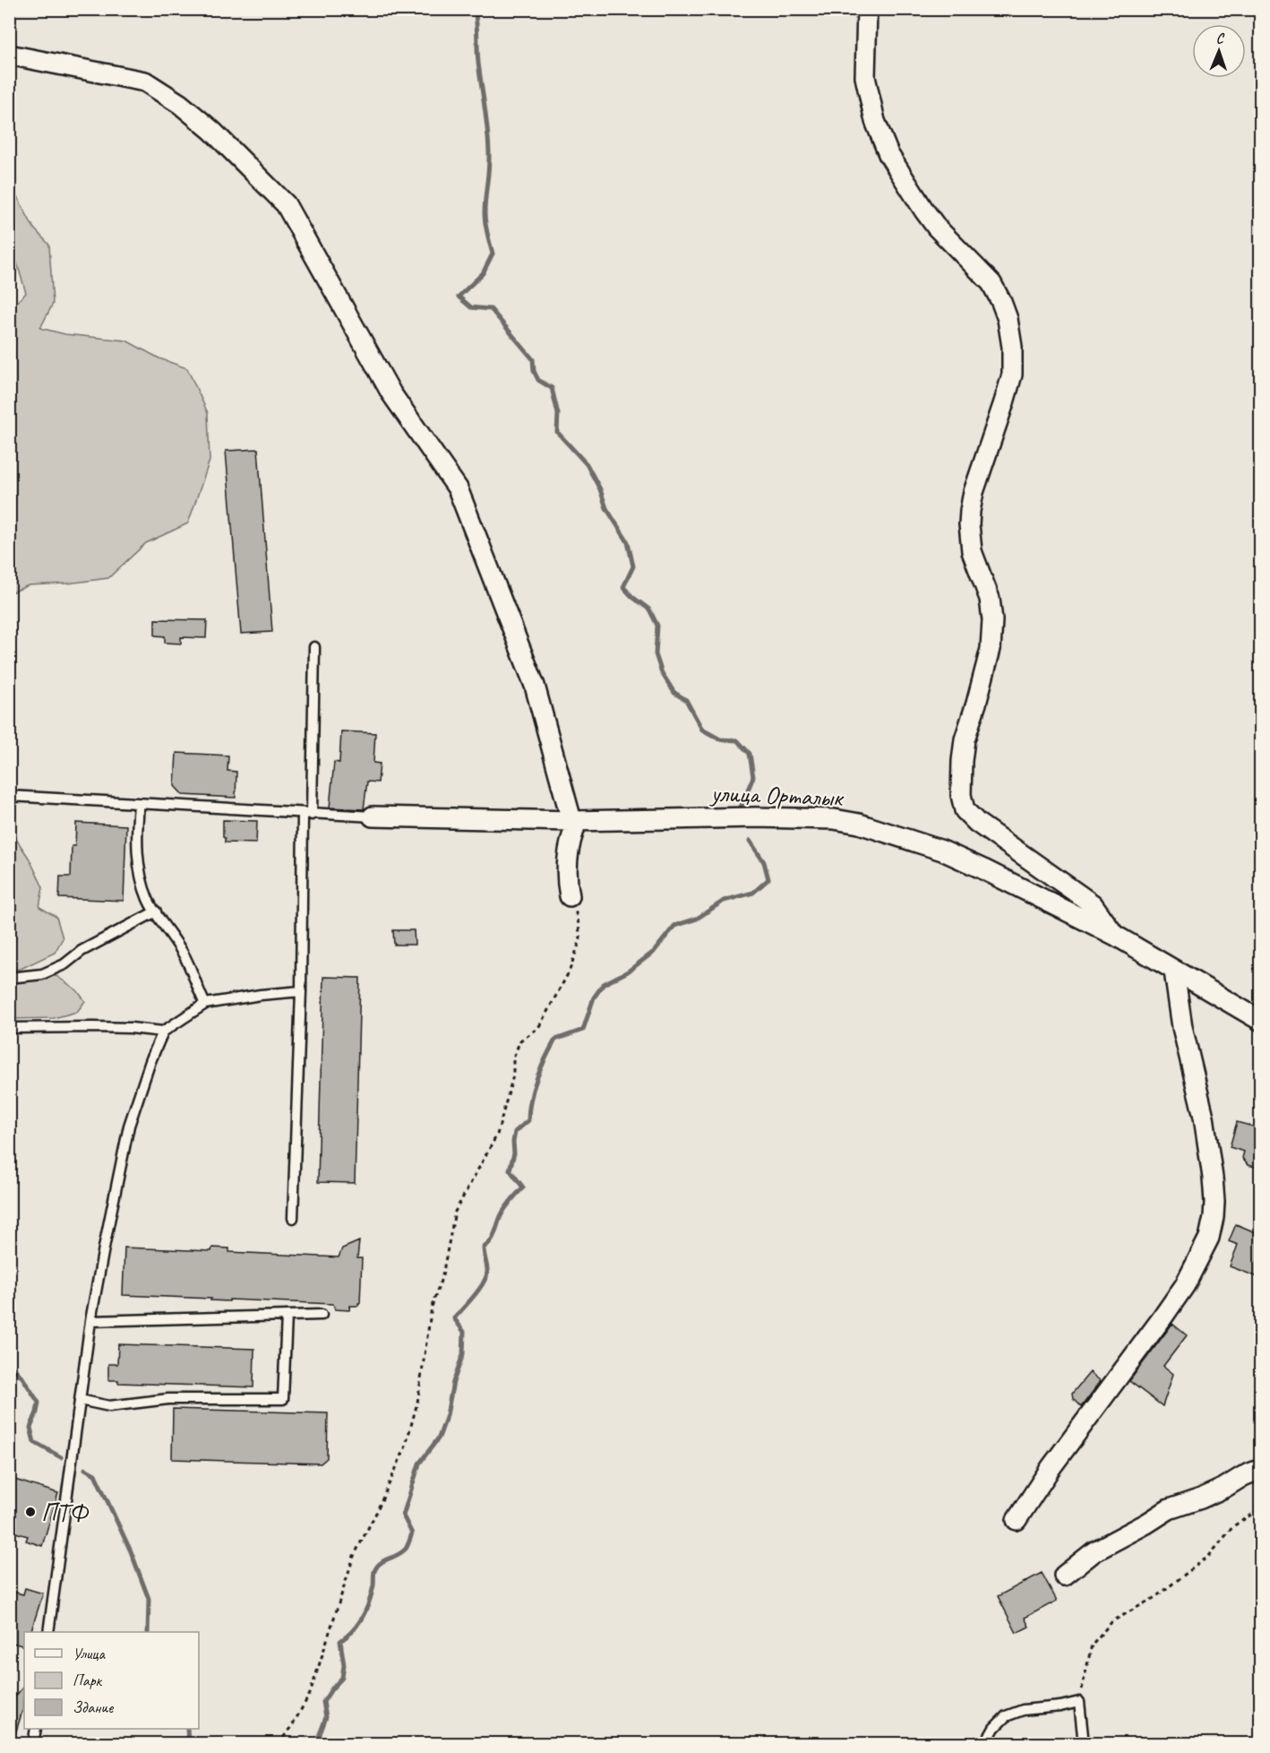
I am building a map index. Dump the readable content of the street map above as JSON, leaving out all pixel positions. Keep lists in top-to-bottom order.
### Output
{
  "streets": {
    "street": ["улица Орталык"]
  },
  "places": ["ПТФ"],
  "legend": ["Улица", "Парк", "Здание"],
  "north": "top"
}
